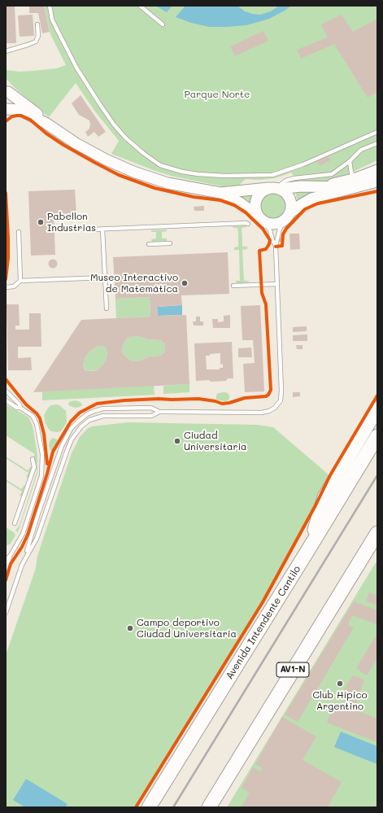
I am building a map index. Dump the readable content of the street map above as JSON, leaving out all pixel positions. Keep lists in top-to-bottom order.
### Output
{
  "streets": {
    "highway": ["Avenida Intendente Cantilo", "AV1-N"]
  },
  "parks": ["Parque Norte"],
  "places": [
    "Pabellon Industrias",
    "Museo Interactivo de Matemática",
    "Ciudad Universitaria",
    "Campo deportivo Ciudad Universitaria",
    "Club Hípico Argentino"
  ]
}
